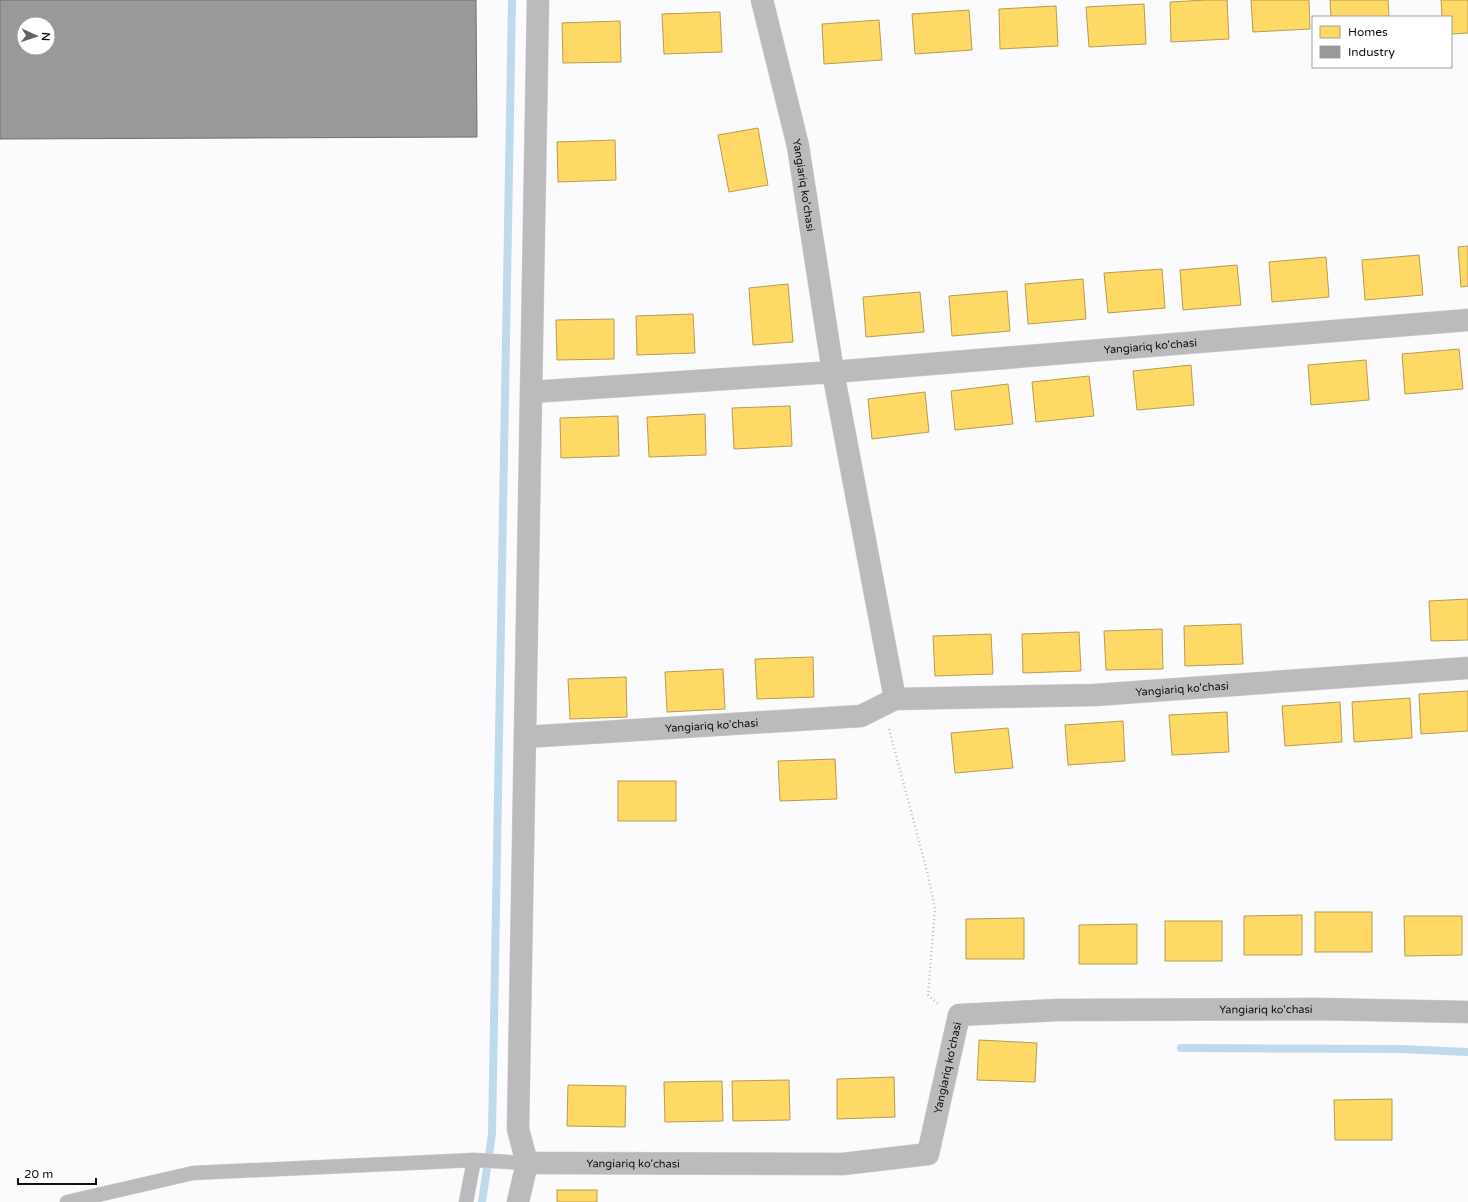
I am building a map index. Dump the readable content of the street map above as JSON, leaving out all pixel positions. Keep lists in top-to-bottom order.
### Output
{
  "streets": {
    "street": ["Yangiariq ko'chasi"]
  },
  "legend": ["Homes", "Industry"],
  "scale_bar": "20 m",
  "north": "right"
}
